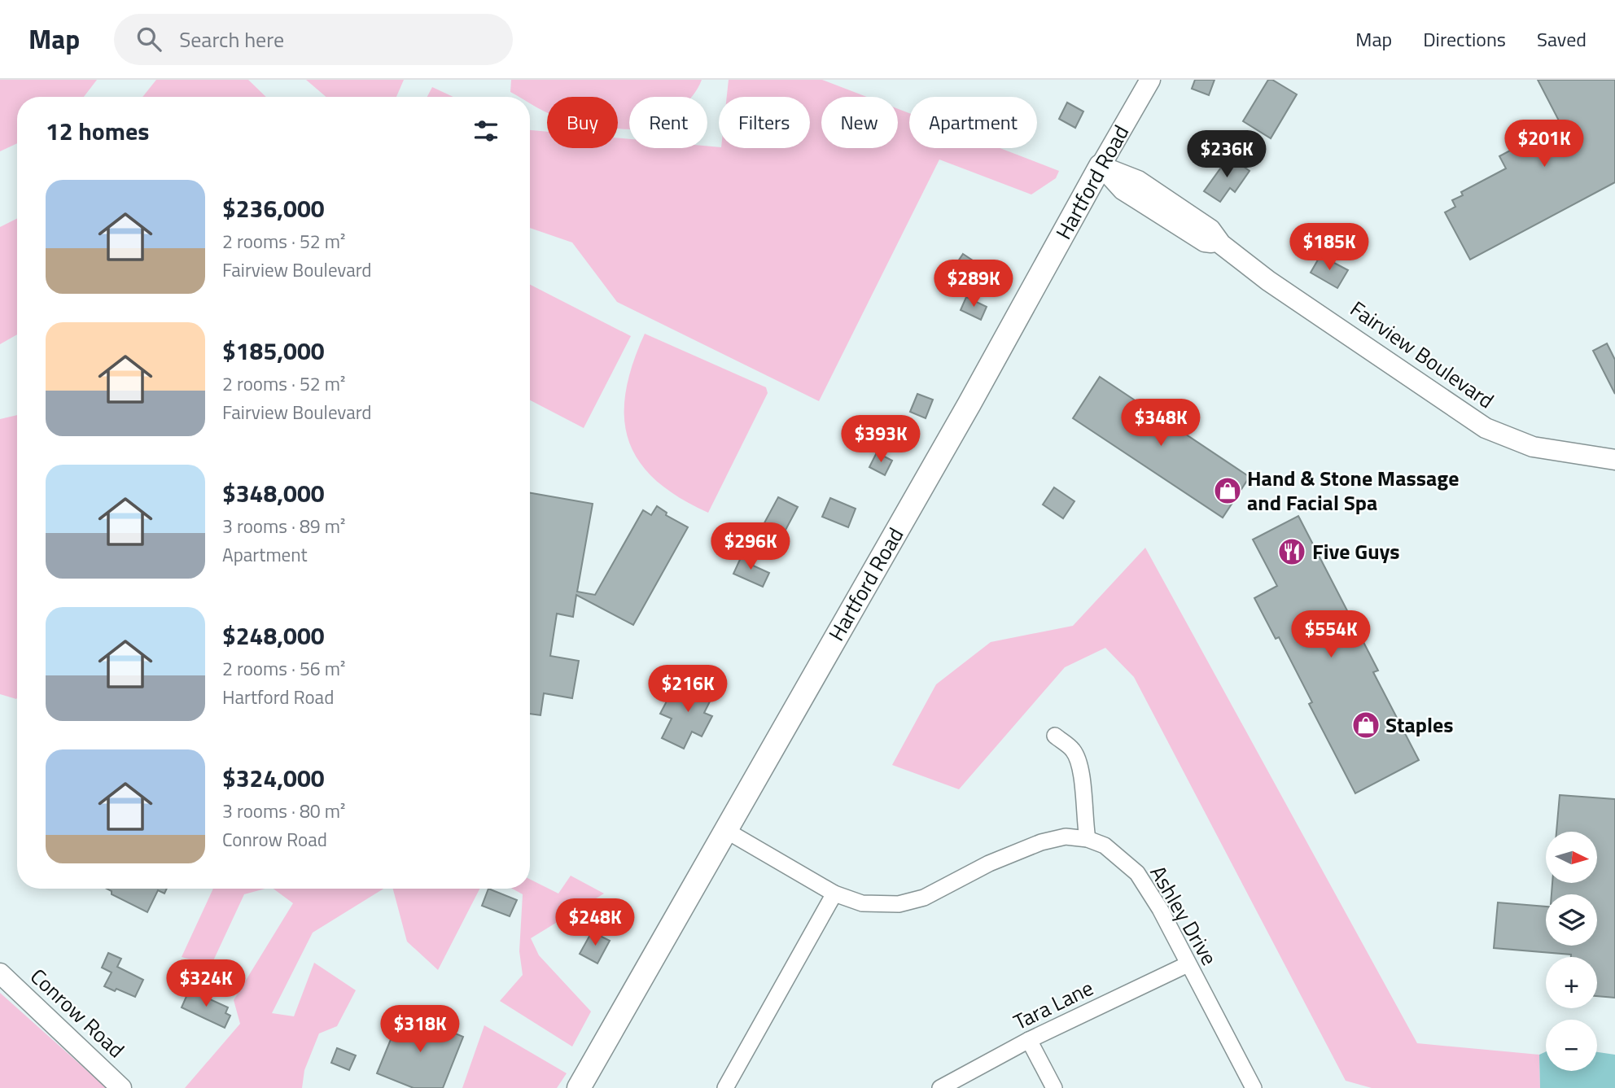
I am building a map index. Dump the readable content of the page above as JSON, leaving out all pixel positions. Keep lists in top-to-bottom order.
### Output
{
  "streets": {
    "main road": ["Hartford Road"],
    "street": [
      "Fairview Boulevard",
      "Ashley Drive",
      "Tara Lane",
      "Conrow Road"
    ]
  },
  "crossings": [
    ["Hartford Road", "Fairview Boulevard"],
    ["Hartford Road", "Ashley Drive"],
    ["Ashley Drive", "Tara Lane"]
  ],
  "places": {
    "shop": ["Hand & Stone Massage and Facial Spa", "Staples"],
    "restaurant": ["Five Guys"]
  },
  "north": "right",
  "page": {
    "header": "Map",
    "search": "Search here",
    "nav": ["Map", "Directions", "Saved"],
    "chip": [
      "Buy",
      "Rent",
      "Filters",
      "New",
      "Apartment"
    ],
    "heading": "12 homes",
    "price": [
      "$201K",
      "$236K",
      "$185K",
      "$289K",
      "$348K",
      "$393K",
      "$296K",
      "$554K",
      "$216K",
      "$248K",
      "$324K",
      "$318K"
    ],
    "list": [
      {
        "name": "$236,000",
        "note": "2 rooms · 52 m² · Fairview Boulevard"
      },
      {
        "name": "$185,000",
        "note": "2 rooms · 52 m² · Fairview Boulevard"
      },
      {
        "name": "$348,000",
        "note": "3 rooms · 89 m² · Apartment"
      },
      {
        "name": "$248,000",
        "note": "2 rooms · 56 m² · Hartford Road"
      },
      {
        "name": "$324,000",
        "note": "3 rooms · 80 m² · Conrow Road"
      }
    ],
    "map_buttons": ["+", "−"]
  }
}
